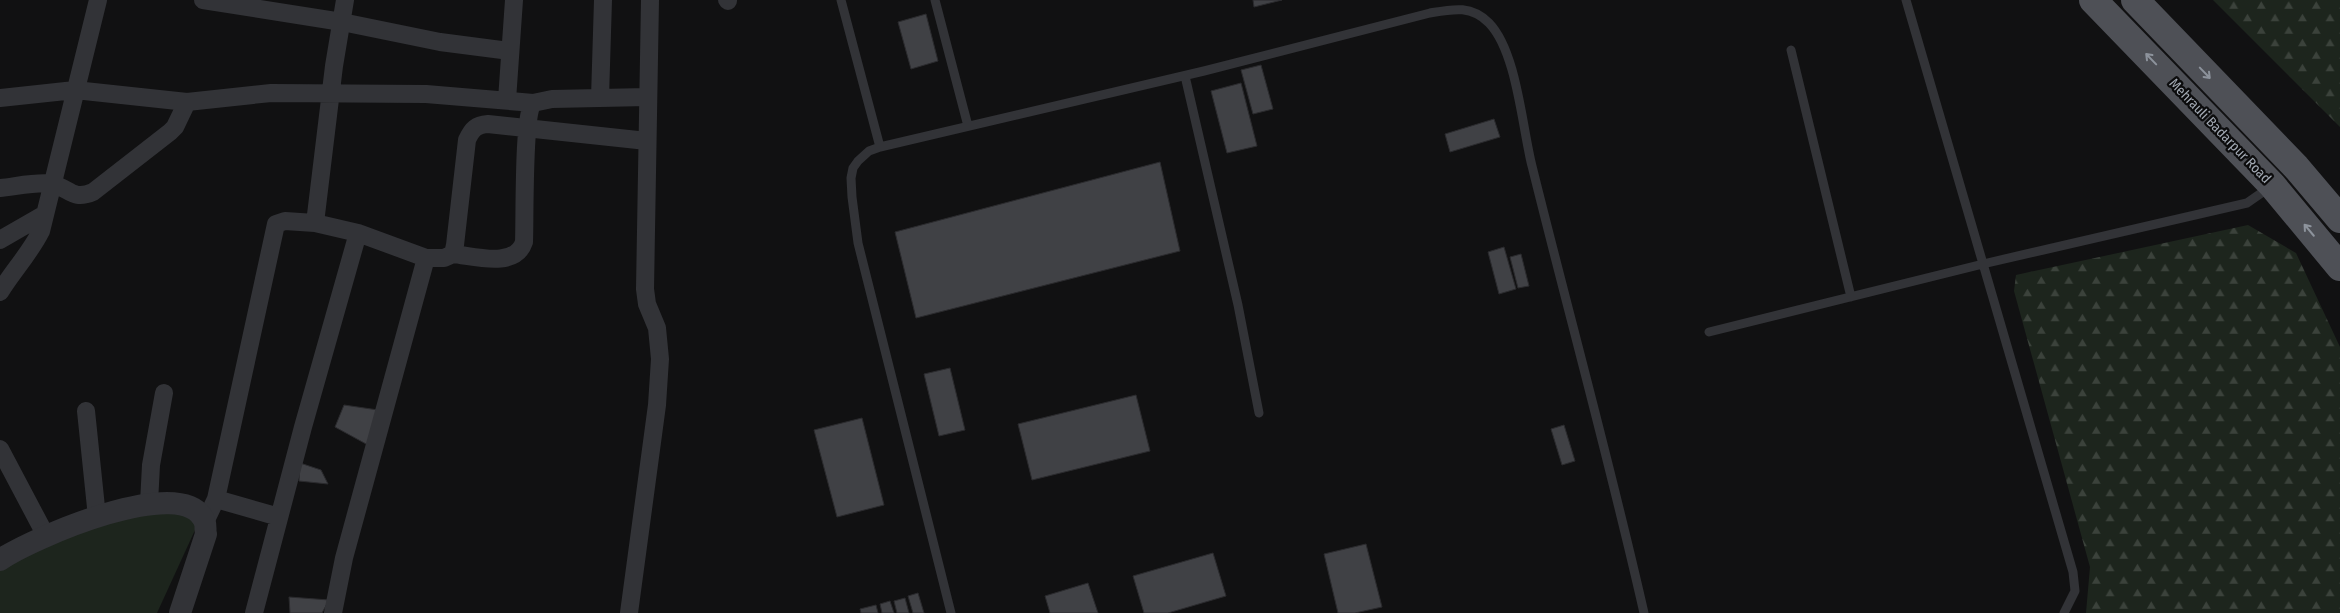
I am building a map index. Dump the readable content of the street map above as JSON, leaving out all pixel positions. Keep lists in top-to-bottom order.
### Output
{
  "streets": {
    "main road": ["Mehrauli Badarpur Road"]
  }
}
